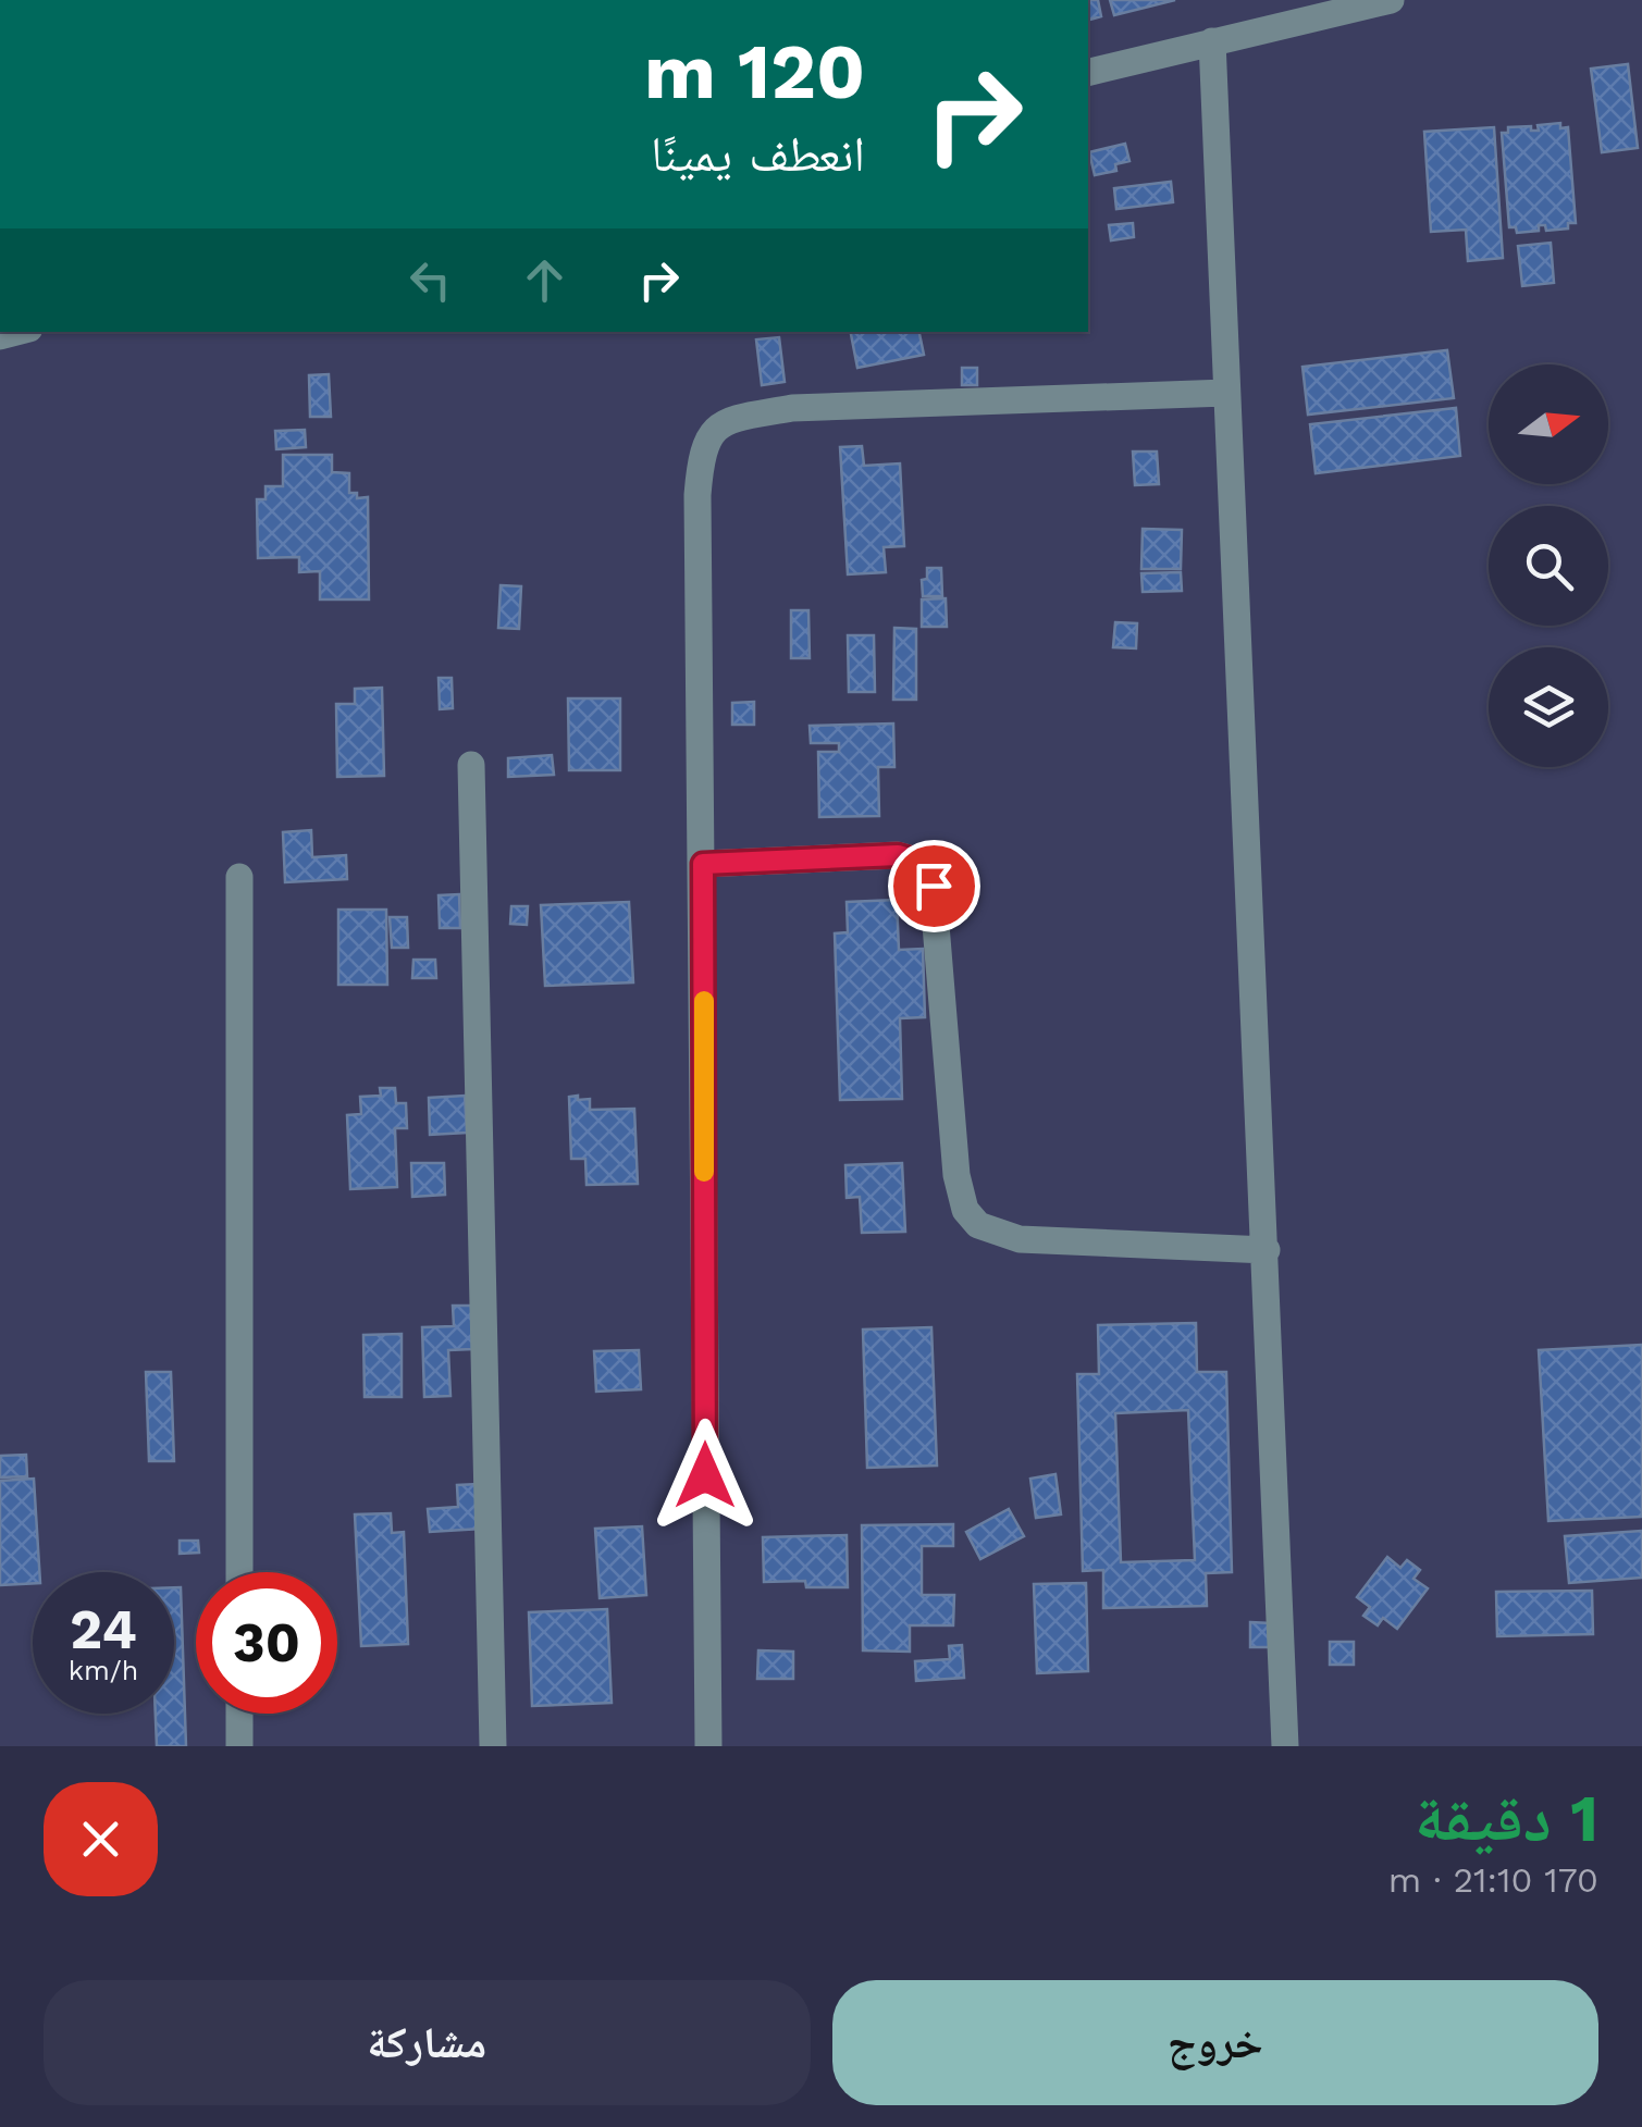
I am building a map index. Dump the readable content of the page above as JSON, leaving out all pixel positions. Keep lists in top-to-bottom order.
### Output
{
  "north": "right",
  "page": {
    "turn": ["120 m", "انعطف يمينًا"],
    "speed": "24 km/h",
    "limit": "30",
    "heading": ["1 دقيقة", "170 m · 21:10"],
    "buttons": ["خروج", "مشاركة"]
  }
}
